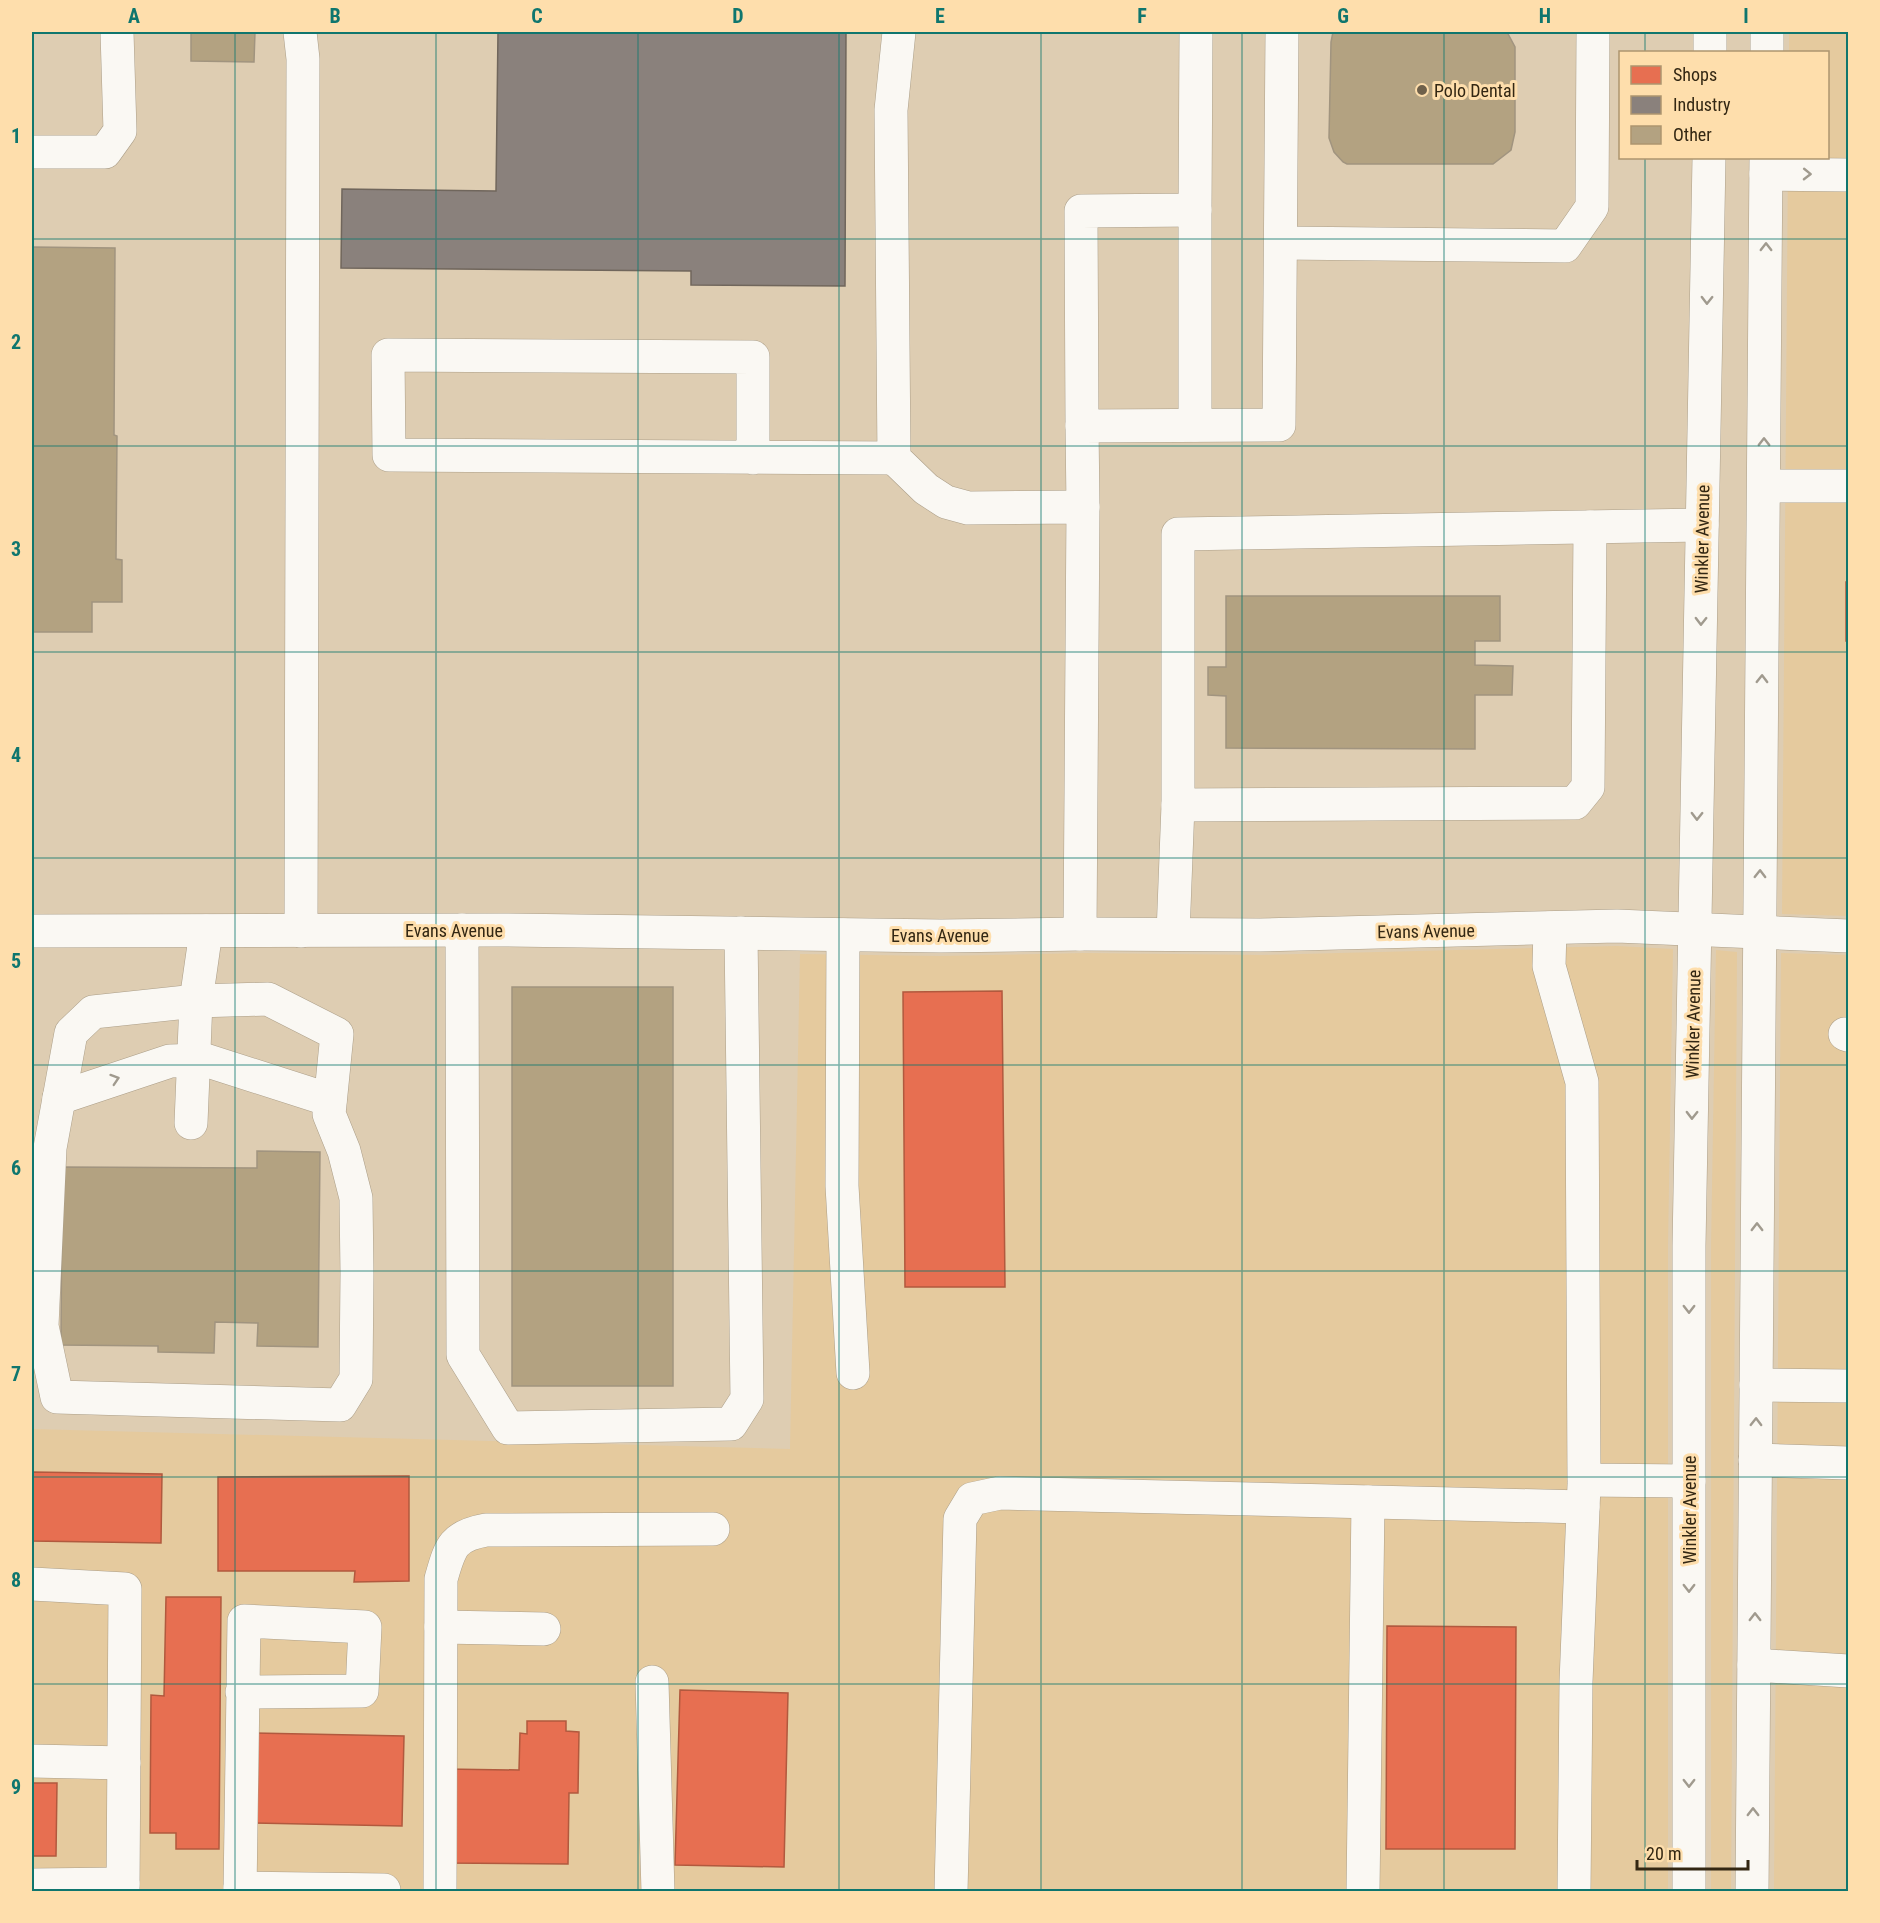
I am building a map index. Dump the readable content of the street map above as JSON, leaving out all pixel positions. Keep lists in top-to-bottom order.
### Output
{
  "streets": {
    "street": ["Winkler Avenue", "Evans Avenue"]
  },
  "crossings": [
    ["Winkler Avenue", "Evans Avenue"]
  ],
  "places": ["Polo Dental"],
  "legend": ["Shops", "Industry", "Other"],
  "scale_bar": "20 m",
  "grid": {
    "columns": [
      "A",
      "B",
      "C",
      "D",
      "E",
      "F",
      "G",
      "H",
      "I"
    ],
    "rows": [
      "1",
      "2",
      "3",
      "4",
      "5",
      "6",
      "7",
      "8",
      "9"
    ]
  }
}
